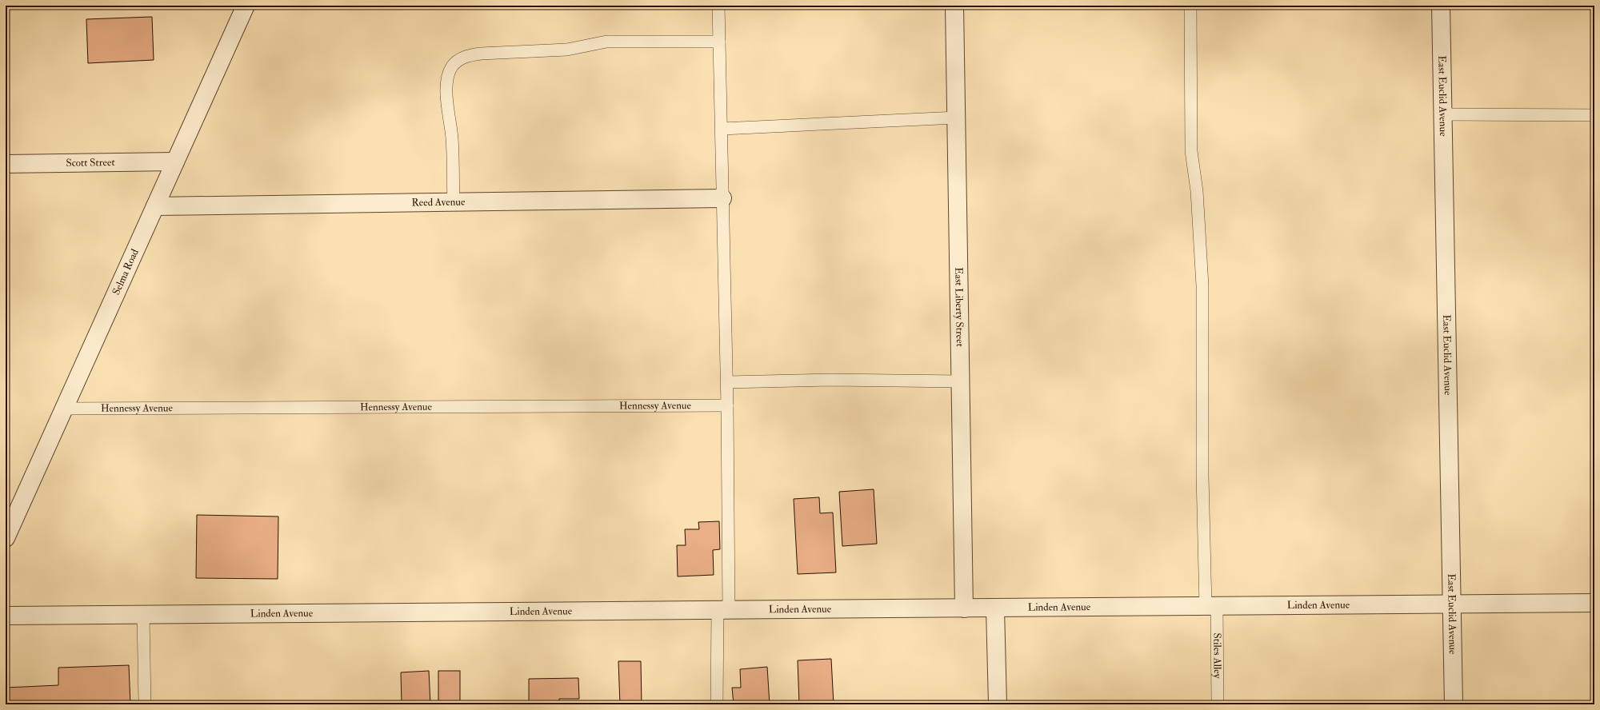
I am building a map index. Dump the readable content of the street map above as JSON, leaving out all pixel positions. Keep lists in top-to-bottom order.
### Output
{
  "streets": {
    "street": [
      "East Euclid Avenue",
      "Scott Street",
      "Reed Avenue",
      "Selma Road",
      "East Liberty Street",
      "Linden Avenue"
    ],
    "lane": ["Hennessy Avenue", "Stiles Alley"]
  },
  "crossings": [
    ["East Euclid Avenue", "Linden Avenue"],
    ["Scott Street", "Selma Road"],
    ["Reed Avenue", "Selma Road"],
    ["Selma Road", "Hennessy Avenue"],
    ["East Liberty Street", "Linden Avenue"],
    ["Linden Avenue", "Stiles Alley"]
  ]
}
